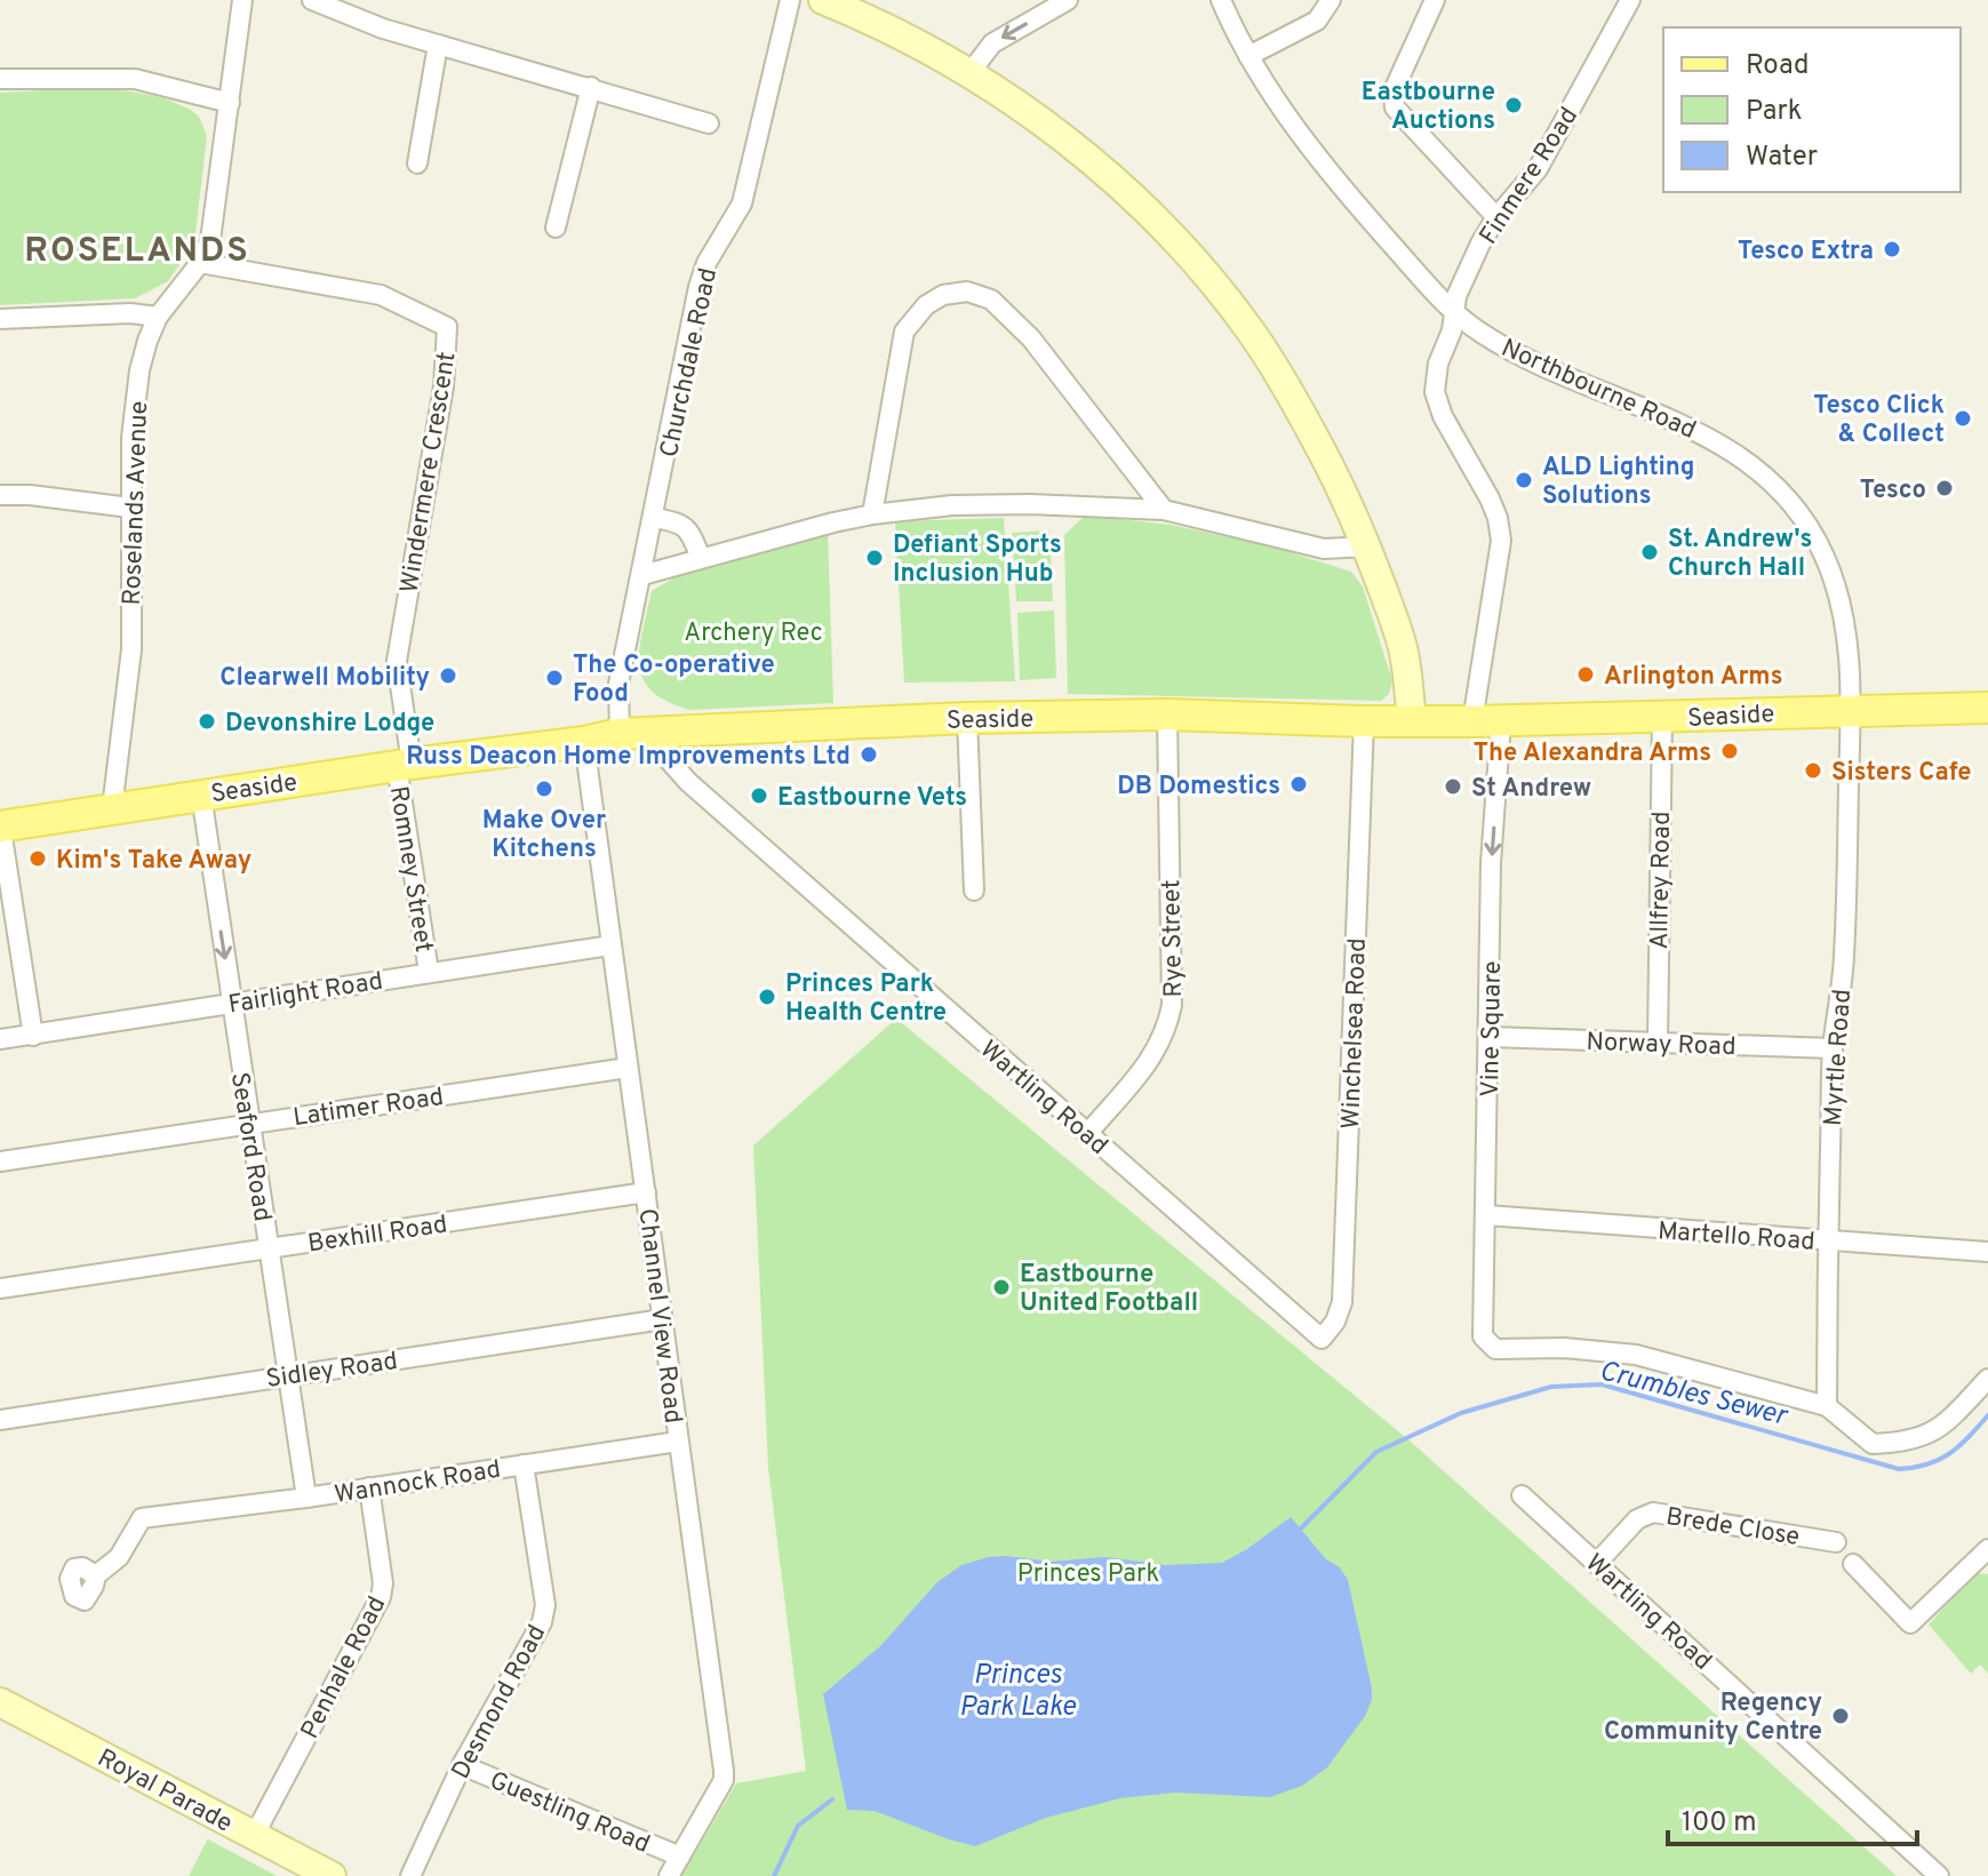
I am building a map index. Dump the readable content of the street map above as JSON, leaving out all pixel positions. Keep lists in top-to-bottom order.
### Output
{
  "streets": {
    "main road": ["Seaside"],
    "street": [
      "Finmere Road",
      "Churchdale Road",
      "Northbourne Road",
      "Windermere Crescent",
      "Roselands Avenue",
      "Romney Street",
      "Allfrey Road",
      "Rye Street",
      "Fairlight Road",
      "Vine Square",
      "Winchelsea Road",
      "Norway Road",
      "Myrtle Road",
      "Wartling Road",
      "Latimer Road",
      "Seaford Road",
      "Bexhill Road",
      "Martello Road",
      "Channel View Road",
      "Sidley Road",
      "Wannock Road",
      "Brede Close",
      "Penhale Road",
      "Desmond Road",
      "Royal Parade",
      "Guestling Road"
    ]
  },
  "crossings": [
    ["Finmere Road", "Northbourne Road"],
    ["Finmere Road", "Seaside"],
    ["Finmere Road", "Vine Square"],
    ["Churchdale Road", "Seaside"],
    ["Northbourne Road", "Seaside"],
    ["Northbourne Road", "Myrtle Road"],
    ["Windermere Crescent", "Roselands Avenue"],
    ["Windermere Crescent", "Seaside"],
    ["Windermere Crescent", "Romney Street"],
    ["Roselands Avenue", "Seaside"],
    ["Seaside", "Romney Street"],
    ["Seaside", "Allfrey Road"],
    ["Seaside", "Rye Street"],
    ["Seaside", "Vine Square"],
    ["Seaside", "Winchelsea Road"],
    ["Seaside", "Myrtle Road"],
    ["Seaside", "Wartling Road"],
    ["Seaside", "Seaford Road"],
    ["Seaside", "Channel View Road"],
    ["Romney Street", "Fairlight Road"],
    ["Allfrey Road", "Norway Road"],
    ["Rye Street", "Wartling Road"],
    ["Fairlight Road", "Seaford Road"],
    ["Fairlight Road", "Channel View Road"],
    ["Vine Square", "Norway Road"],
    ["Vine Square", "Myrtle Road"],
    ["Vine Square", "Martello Road"],
    ["Winchelsea Road", "Wartling Road"],
    ["Norway Road", "Myrtle Road"],
    ["Myrtle Road", "Martello Road"],
    ["Wartling Road", "Brede Close"],
    ["Latimer Road", "Seaford Road"],
    ["Latimer Road", "Channel View Road"],
    ["Seaford Road", "Bexhill Road"],
    ["Seaford Road", "Sidley Road"],
    ["Seaford Road", "Wannock Road"],
    ["Bexhill Road", "Channel View Road"],
    ["Channel View Road", "Sidley Road"],
    ["Channel View Road", "Wannock Road"],
    ["Channel View Road", "Guestling Road"],
    ["Wannock Road", "Penhale Road"],
    ["Wannock Road", "Desmond Road"],
    ["Penhale Road", "Royal Parade"],
    ["Desmond Road", "Guestling Road"]
  ],
  "districts": ["ROSELANDS"],
  "water": ["Crumbles Sewer", "Princes Park Lake"],
  "parks": ["Archery Rec", "Princes Park"],
  "places": [
    "Eastbourne Auctions",
    "Tesco Extra",
    "Tesco Click & Collect",
    "ALD Lighting Solutions",
    "Tesco",
    "St. Andrew's Church Hall",
    "Defiant Sports Inclusion Hub",
    "Arlington Arms",
    "Clearwell Mobility",
    "The Co-operative Food",
    "Devonshire Lodge",
    "The Alexandra Arms",
    "Russ Deacon Home Improvements Ltd",
    "Sisters Cafe",
    "DB Domestics",
    "St Andrew",
    "Make Over Kitchens",
    "Eastbourne Vets",
    "Kim's Take Away",
    "Princes Park Health Centre",
    "Eastbourne United Football",
    "Regency Community Centre"
  ],
  "legend": ["Road", "Park", "Water"],
  "scale_bar": "100 m"
}
